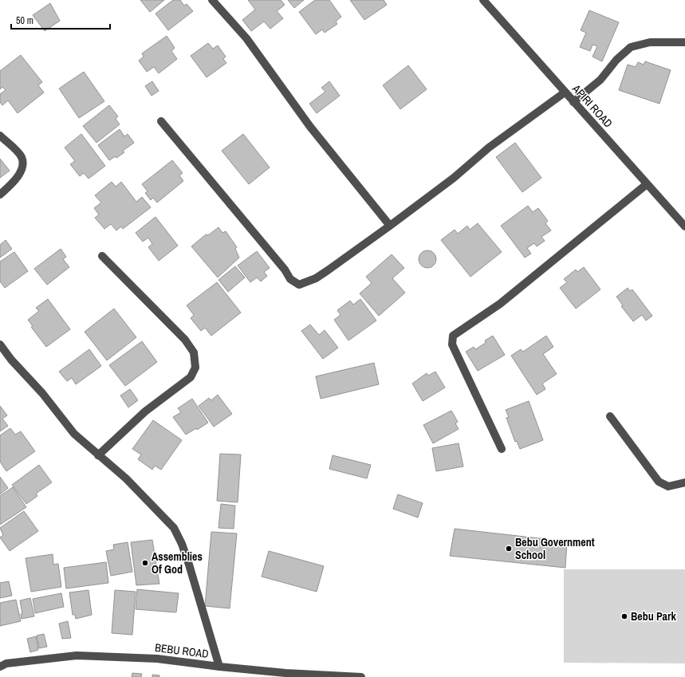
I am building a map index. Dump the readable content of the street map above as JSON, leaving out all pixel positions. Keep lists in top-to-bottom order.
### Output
{
  "streets": {
    "street": ["APIRI ROAD", "BEBU ROAD"]
  },
  "places": ["Bebu Government School", "Assemblies Of God", "Bebu Park"],
  "scale_bar": "50 m"
}
